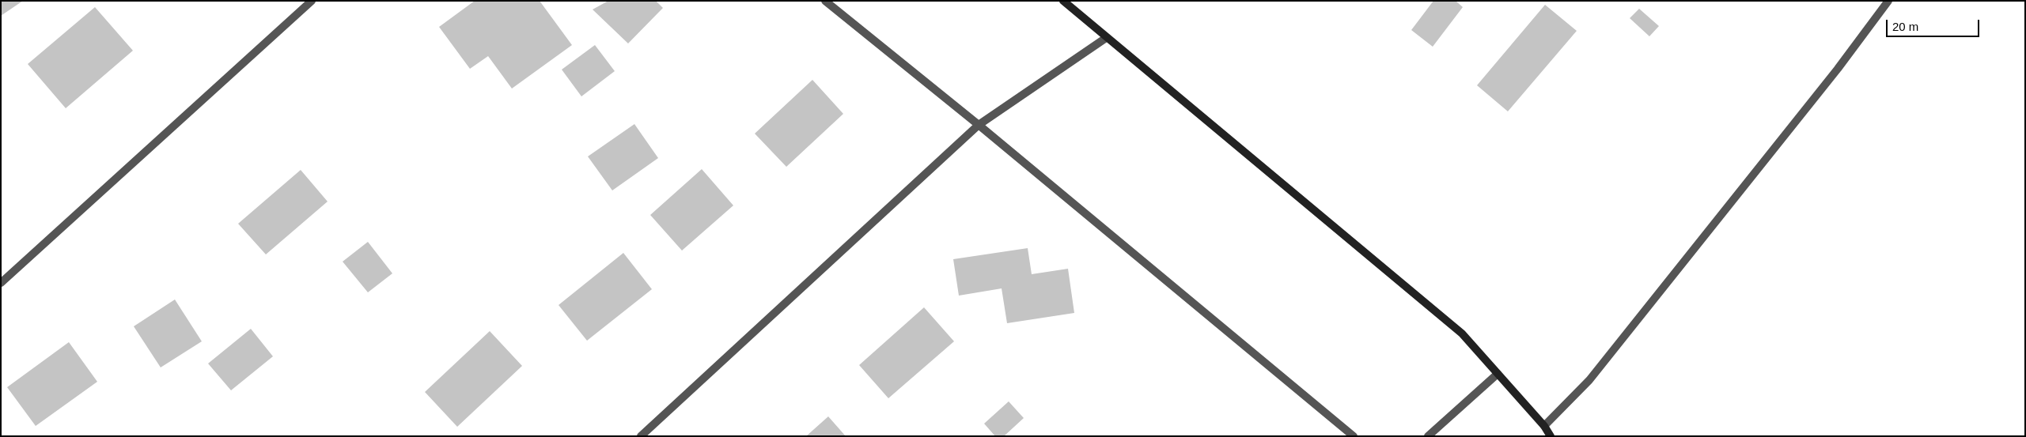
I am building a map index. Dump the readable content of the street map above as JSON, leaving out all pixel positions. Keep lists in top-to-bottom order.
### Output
{
  "scale_bar": "20 m"
}
